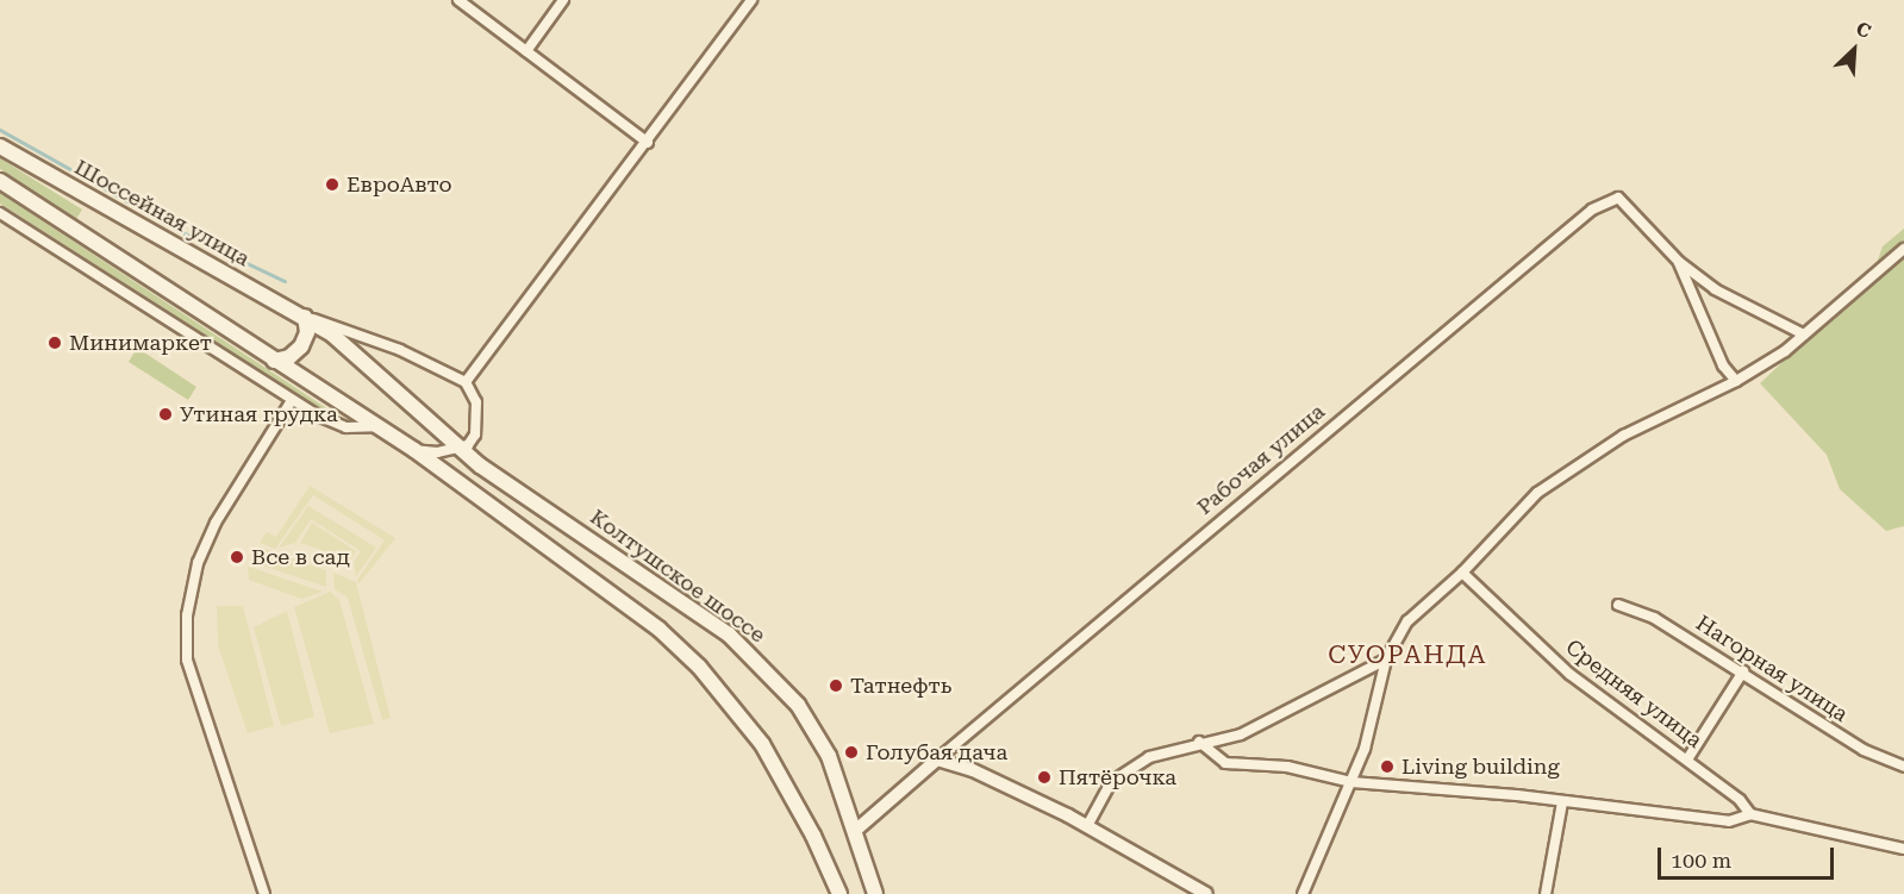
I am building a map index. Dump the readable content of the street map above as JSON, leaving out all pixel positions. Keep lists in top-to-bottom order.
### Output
{
  "streets": {
    "main road": ["Шоссейная улица", "Колтушское шоссе"],
    "street": ["Рабочая улица", "Нагорная улица", "Средняя улица"]
  },
  "crossings": [
    ["Шоссейная улица", "Колтушское шоссе"]
  ],
  "districts": ["СУОРАНДА"],
  "places": [
    "ЕвроАвто",
    "Минимаркет",
    "Утиная грудка",
    "Все в сад",
    "Татнефть",
    "Голубая дача",
    "Living building",
    "Пятёрочка"
  ],
  "scale_bar": "100 m",
  "north": "top right"
}
